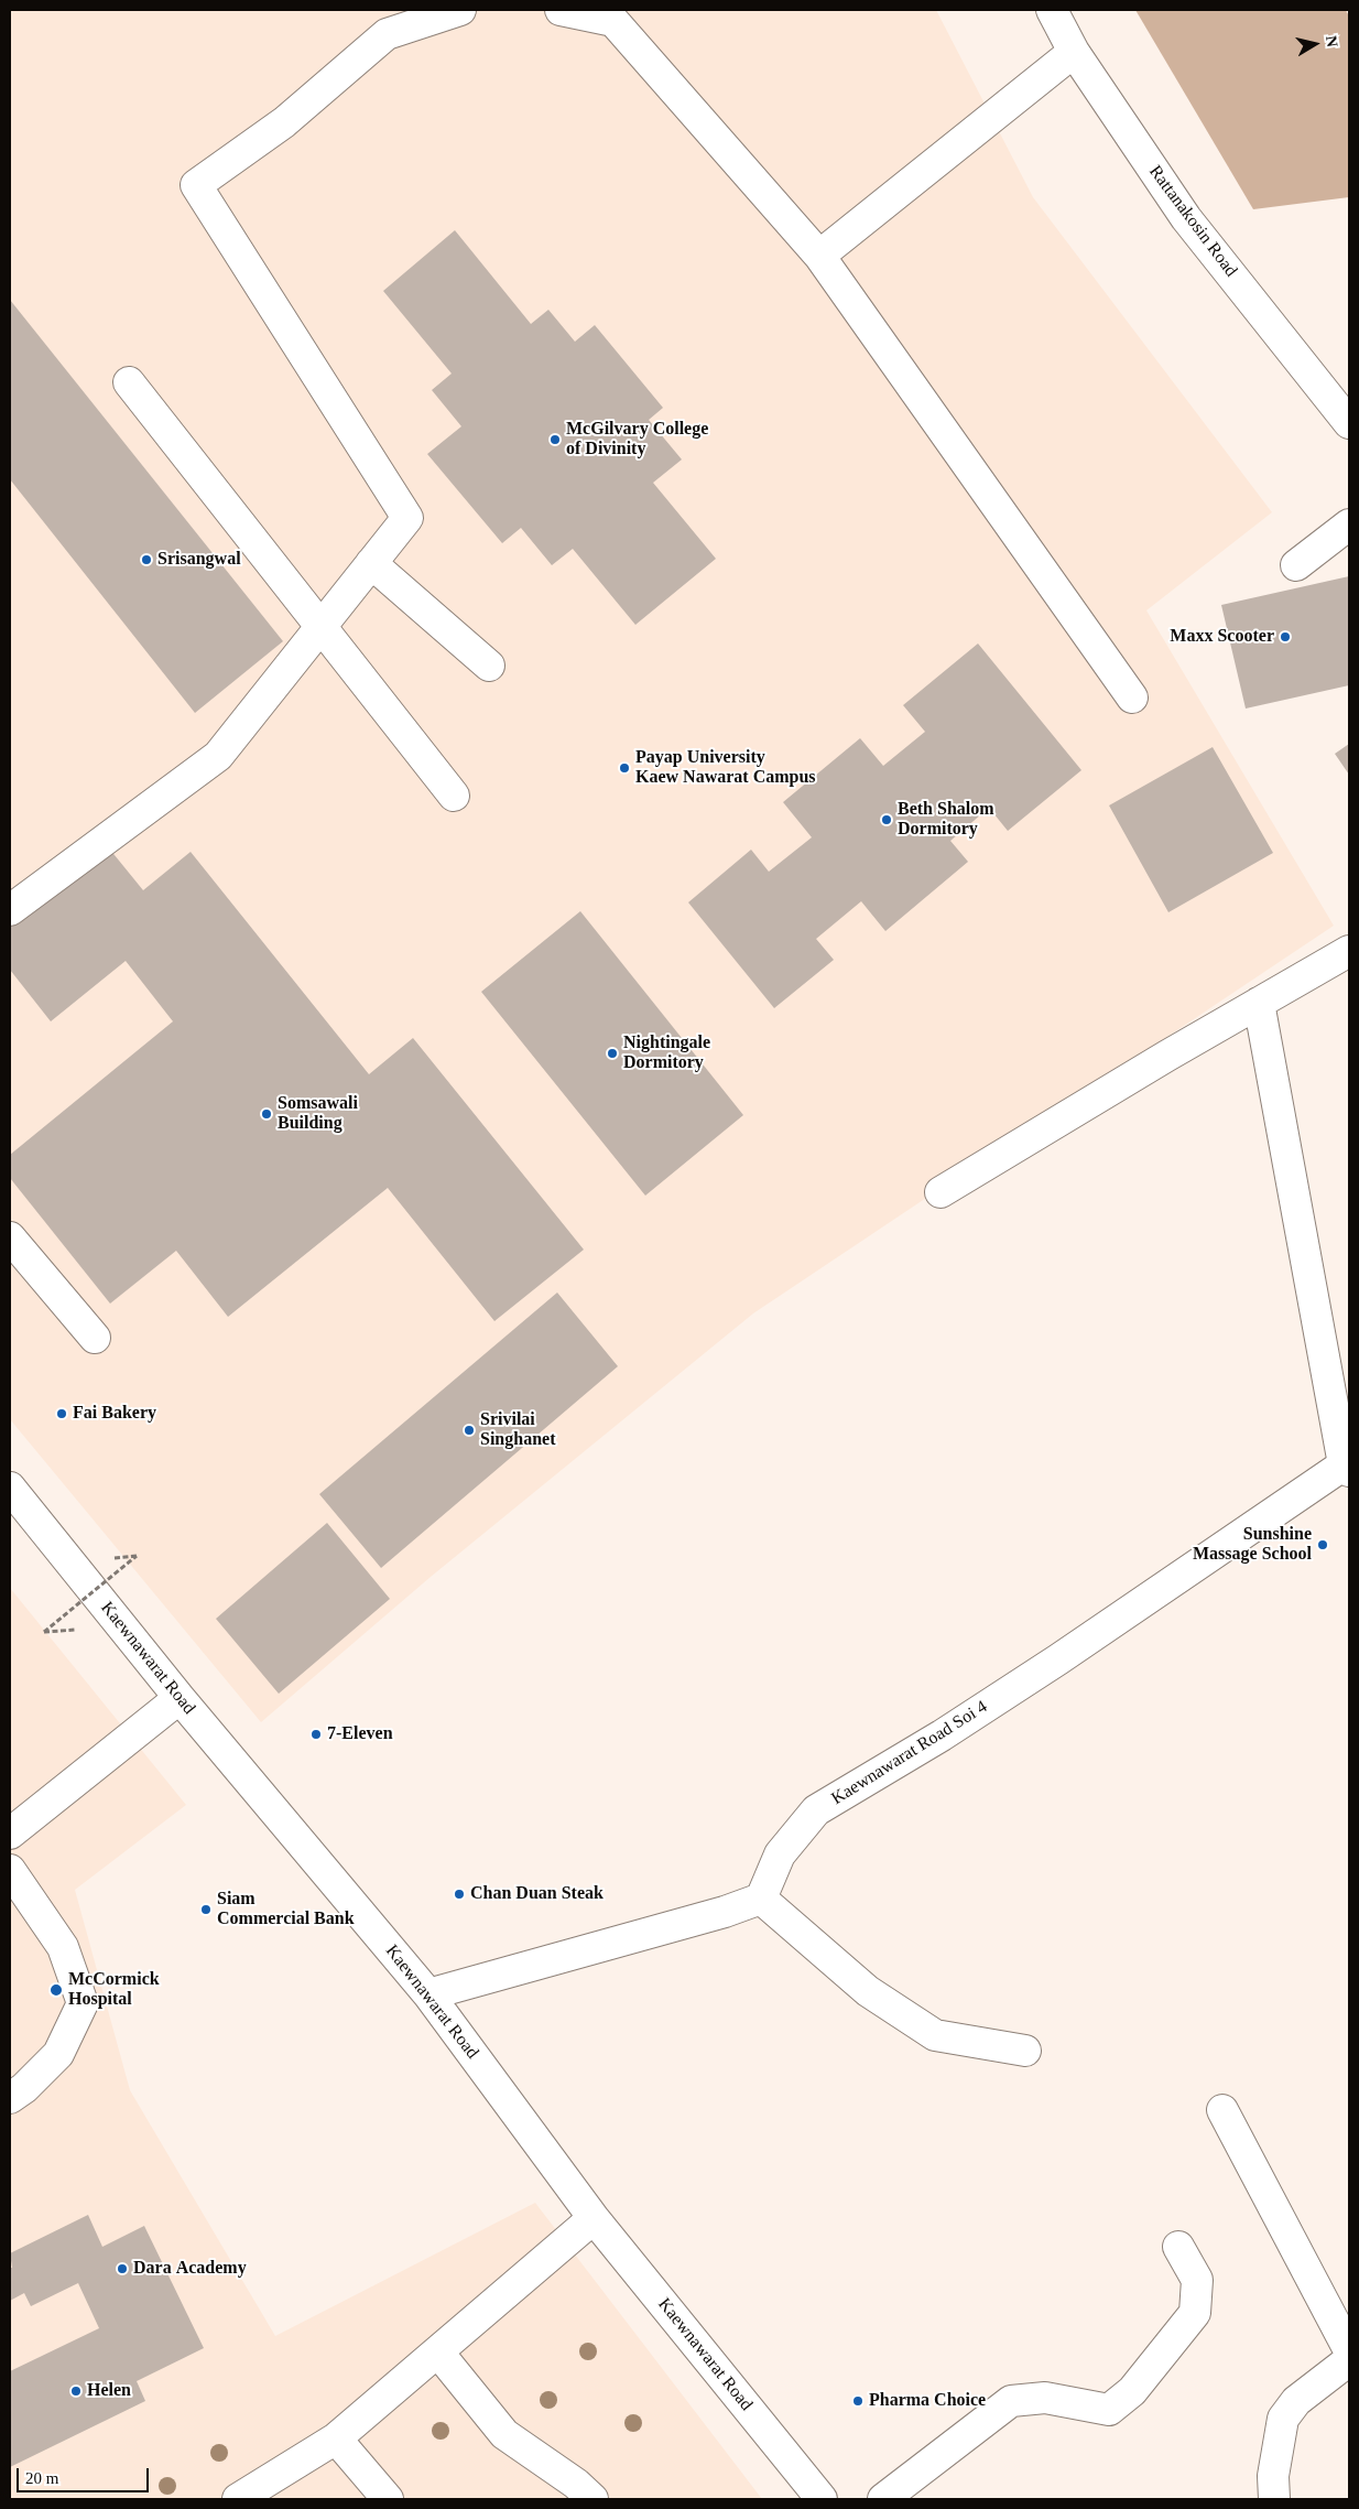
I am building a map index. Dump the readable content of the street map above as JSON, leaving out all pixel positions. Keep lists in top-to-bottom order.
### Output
{
  "streets": {
    "street": ["Rattanakosin Road", "Kaewnawarat Road", "Kaewnawarat Road Soi 4"]
  },
  "places": [
    "McGilvary College of Divinity",
    "Srisangwal",
    "Maxx Scooter",
    "Payap University Kaew Nawarat Campus",
    "Beth Shalom Dormitory",
    "Nightingale Dormitory",
    "Somsawali Building",
    "Fai Bakery",
    "Srivilai Singhanet",
    "Sunshine Massage School",
    "7-Eleven",
    "Chan Duan Steak",
    "Siam Commercial Bank",
    "McCormick Hospital",
    "Dara Academy",
    "Helen",
    "Pharma Choice"
  ],
  "scale_bar": "20 m",
  "north": "right"
}
